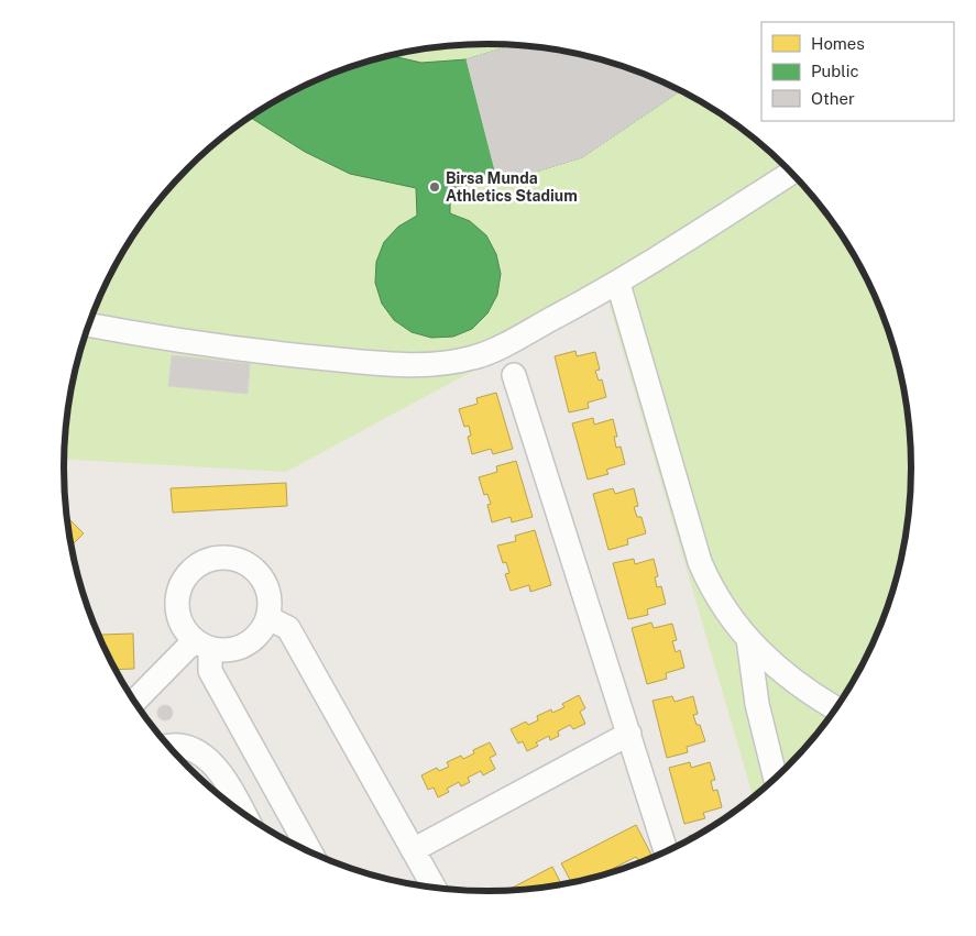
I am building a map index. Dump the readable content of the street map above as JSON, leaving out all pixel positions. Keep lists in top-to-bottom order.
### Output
{
  "places": ["Birsa Munda Athletics Stadium"],
  "legend": ["Homes", "Public", "Other"]
}
